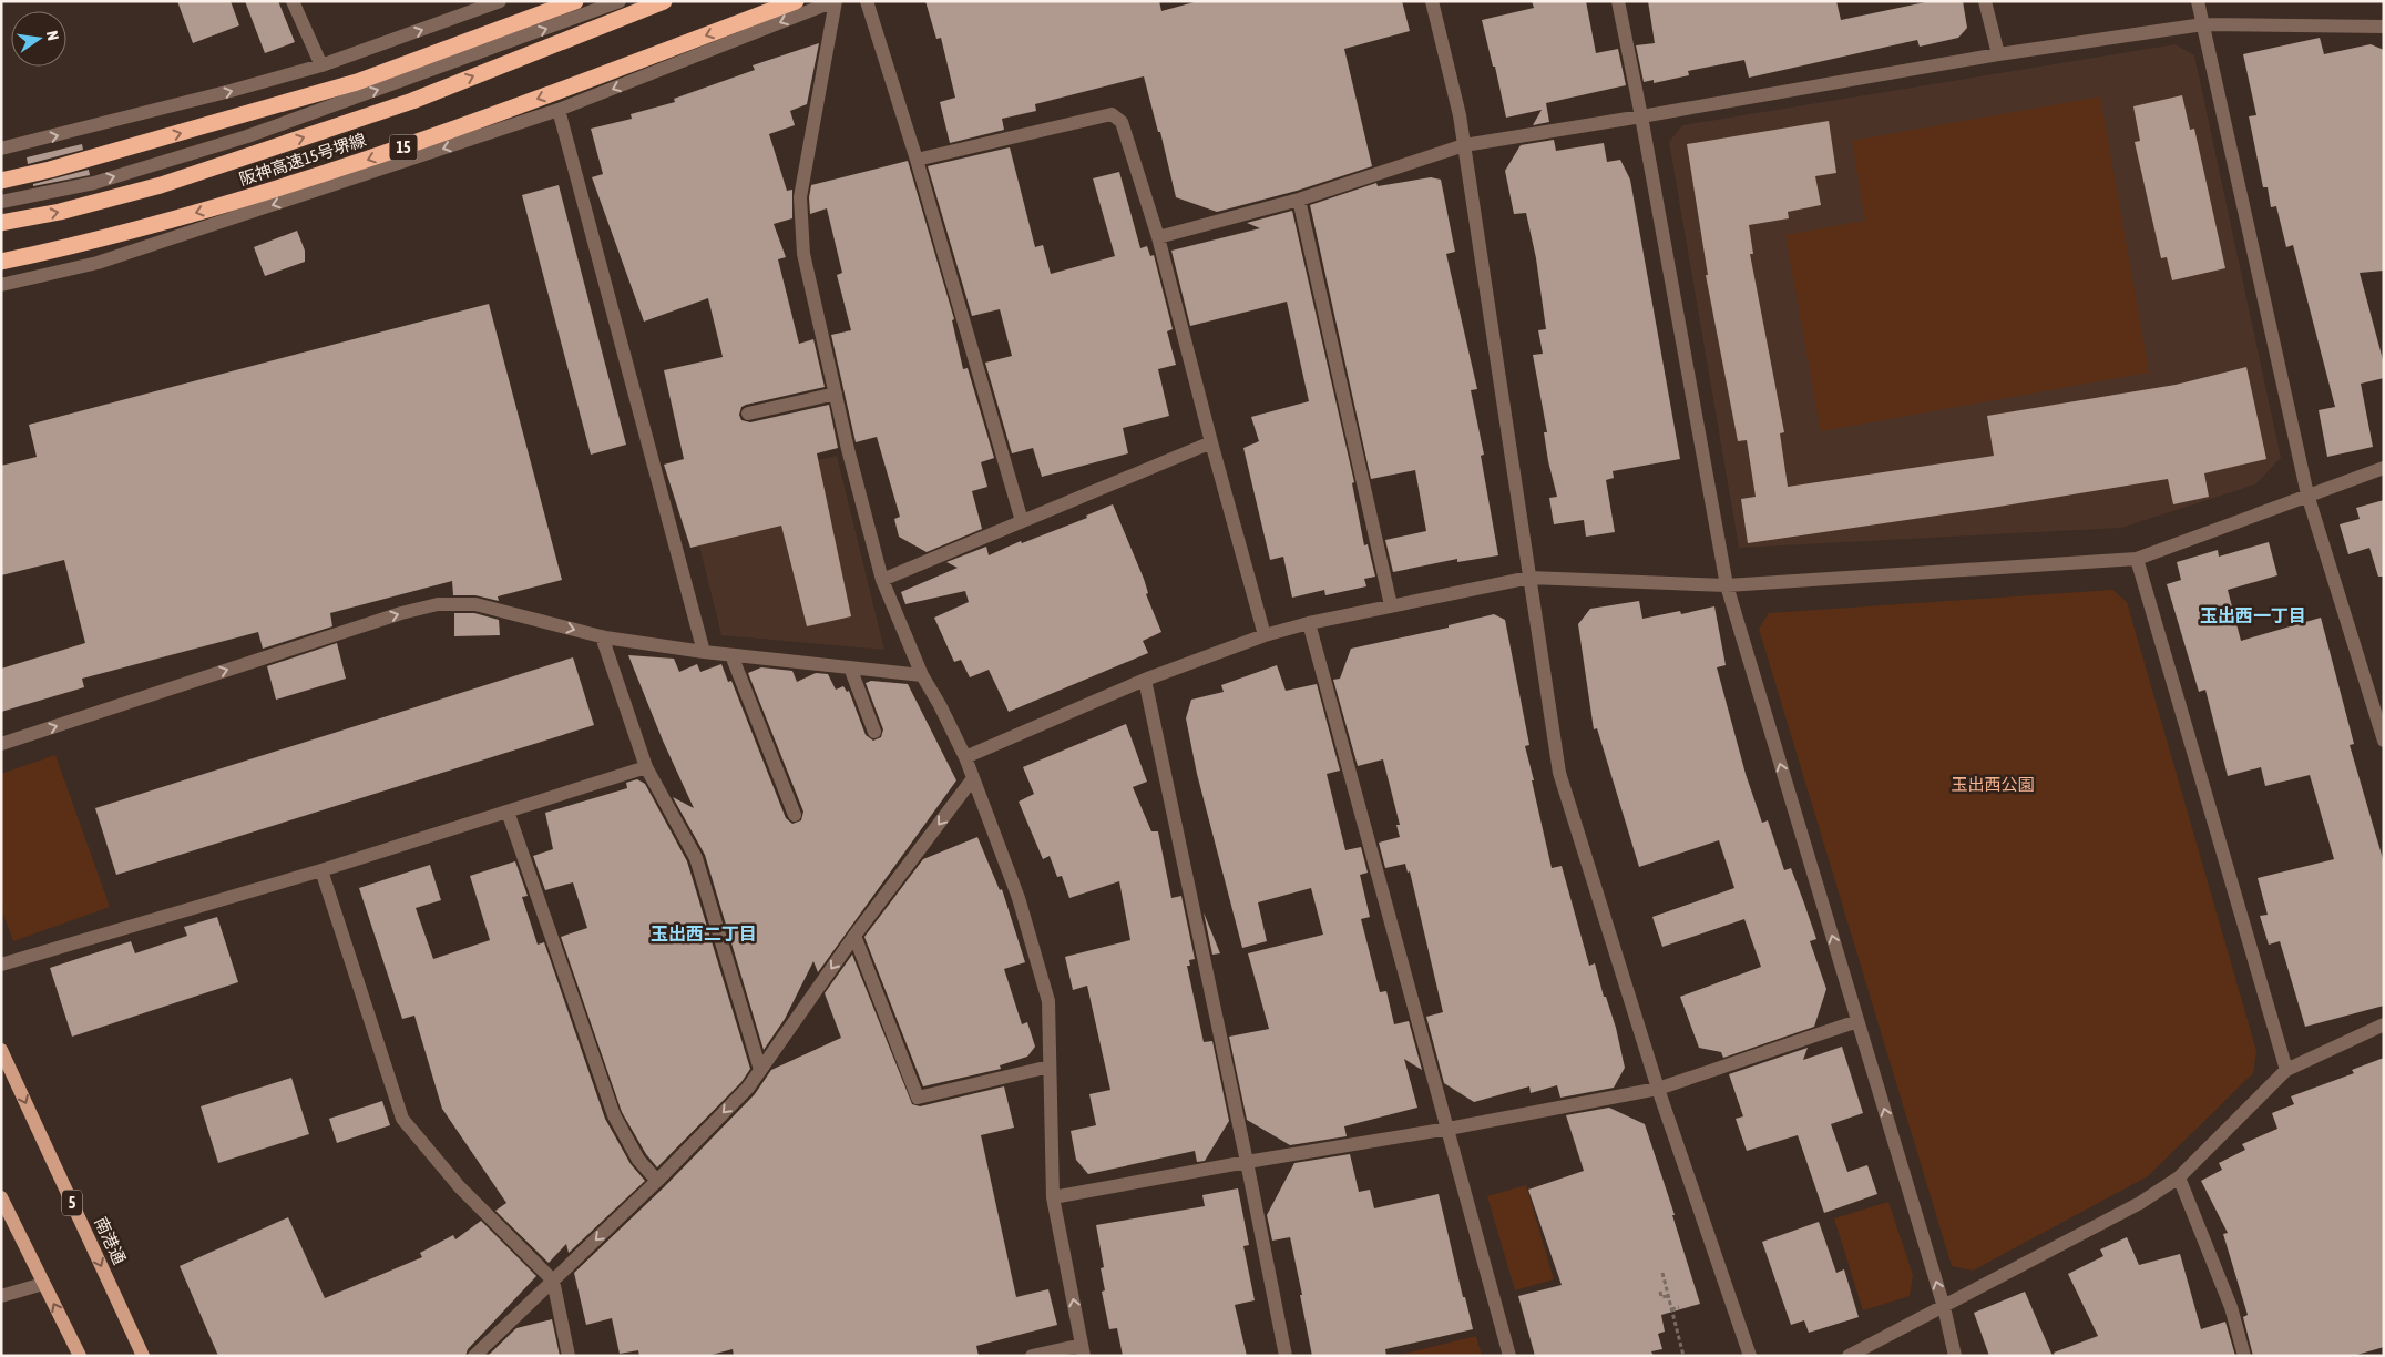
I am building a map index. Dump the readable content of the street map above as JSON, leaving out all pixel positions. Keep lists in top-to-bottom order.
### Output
{
  "streets": {
    "highway": ["15", "阪神高速15号堺線"],
    "main road": ["5", "南港通"]
  },
  "districts": ["玉出西一丁目", "玉出西二丁目"],
  "parks": ["玉出西公園"],
  "north": "right"
}
